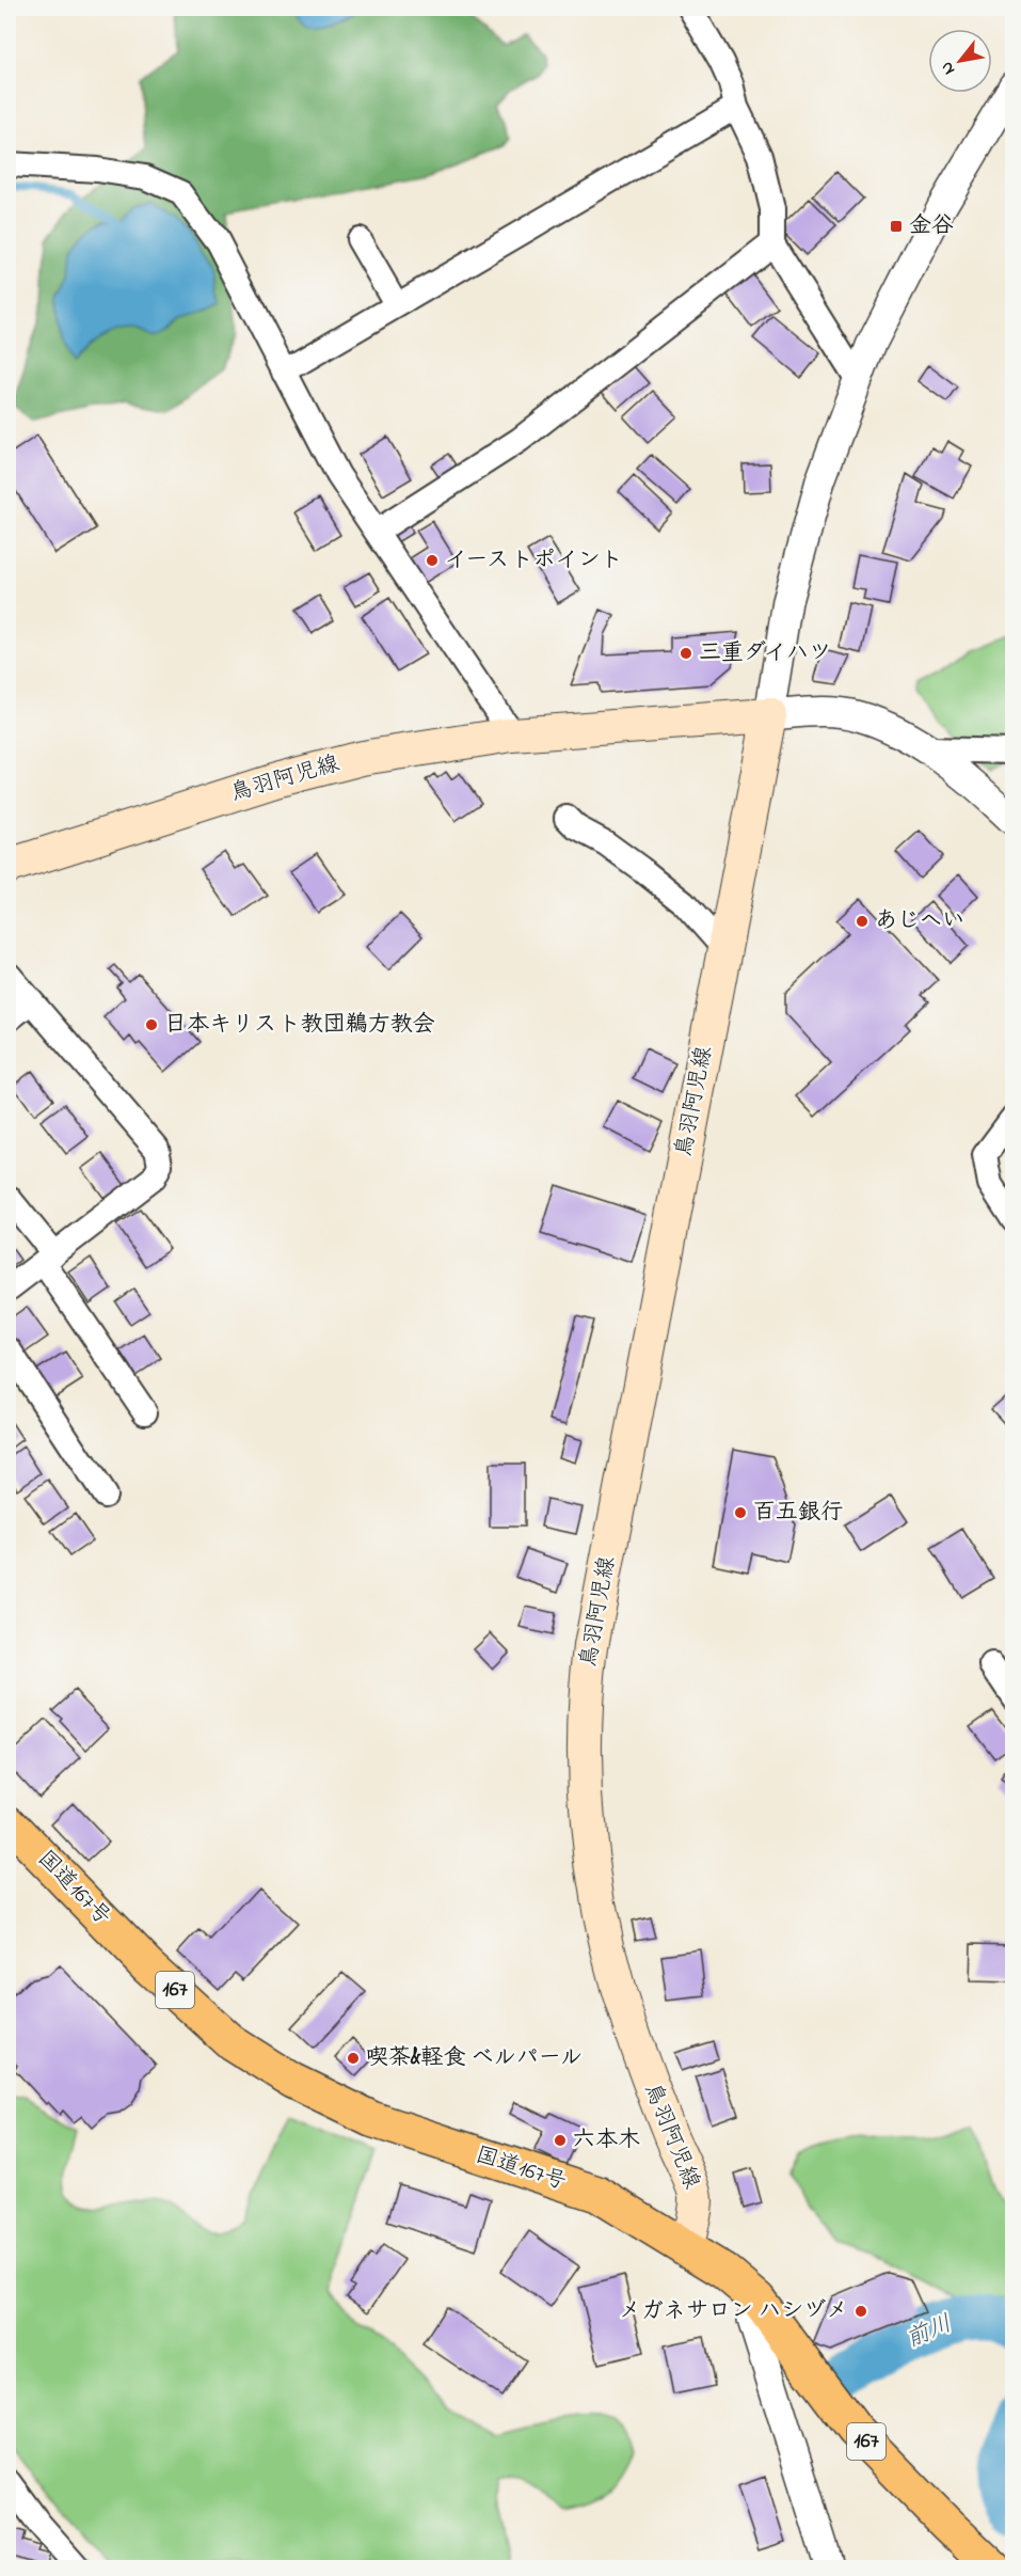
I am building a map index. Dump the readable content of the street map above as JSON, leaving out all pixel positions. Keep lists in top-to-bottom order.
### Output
{
  "streets": {
    "highway": ["国道167号", "167"],
    "main road": ["鳥羽阿児線"]
  },
  "crossings": [
    ["鳥羽阿児線", "国道167号"]
  ],
  "water": ["前川"],
  "places": {
    "transit": ["金谷"],
    "other": [
      "イーストポイント",
      "三重ダイハツ",
      "あじへい",
      "日本キリスト教団鵜方教会",
      "百五銀行",
      "喫茶&軽食 ベルパール",
      "六本木",
      "メガネサロン ハシヅメ"
    ]
  },
  "north": "bottom left"
}
